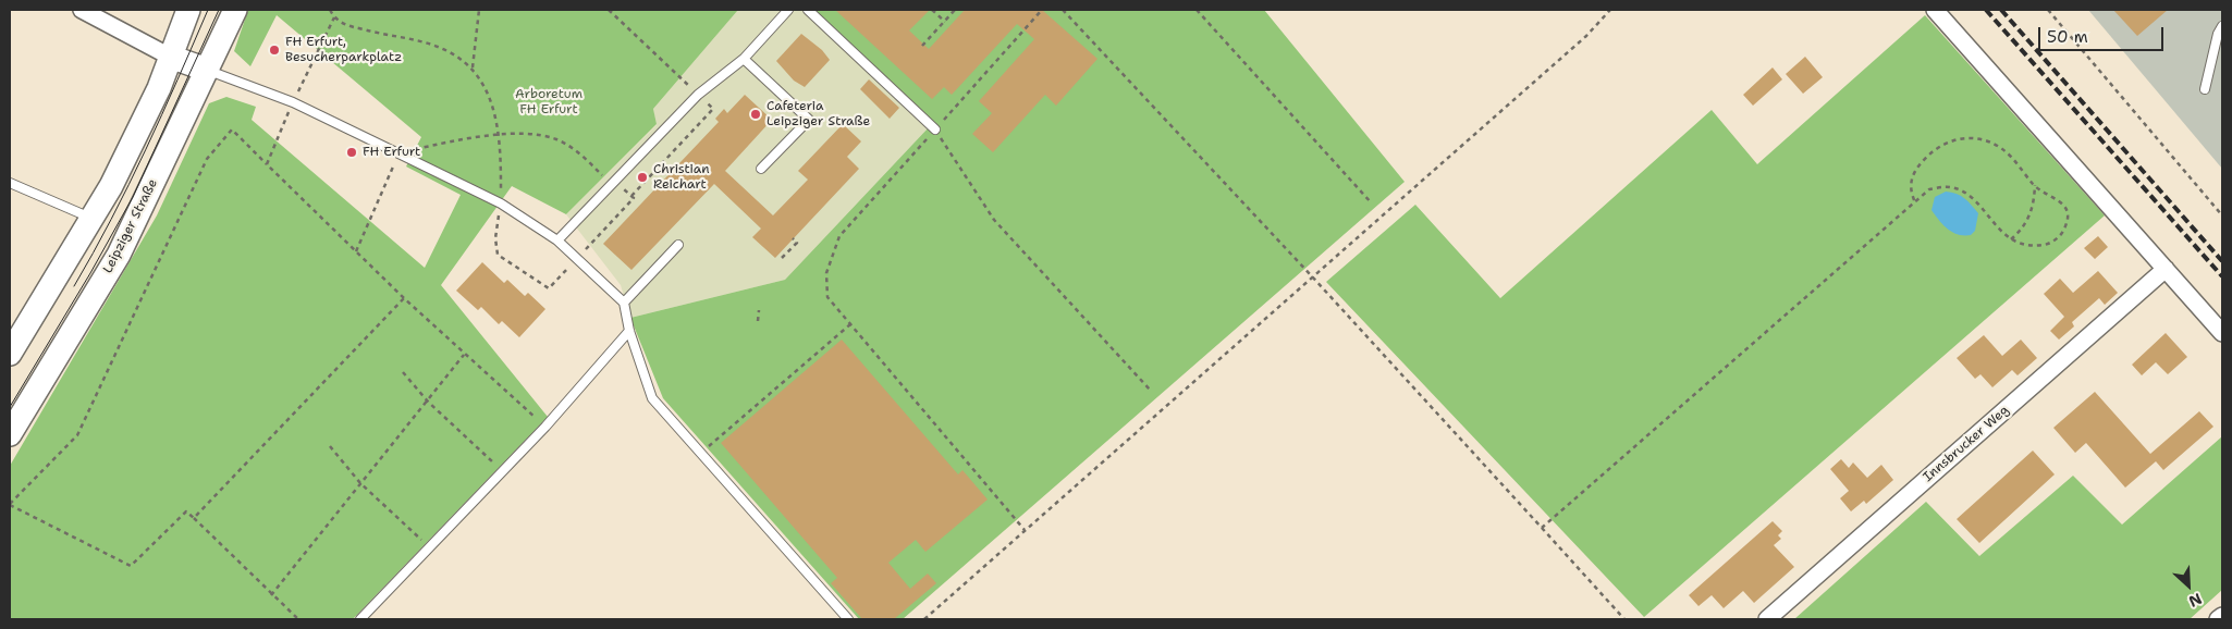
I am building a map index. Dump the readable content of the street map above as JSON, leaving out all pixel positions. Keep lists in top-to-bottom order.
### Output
{
  "streets": {
    "main road": ["Leipziger Straße"],
    "street": ["Innsbrucker Weg"]
  },
  "parks": ["Arboretum FH Erfurt"],
  "places": [
    "FH Erfurt, Besucherparkplatz",
    "Cafeteria Leipziger Straße",
    "FH Erfurt",
    "Christian Reichart"
  ],
  "scale_bar": "50 m",
  "north": "bottom right"
}
